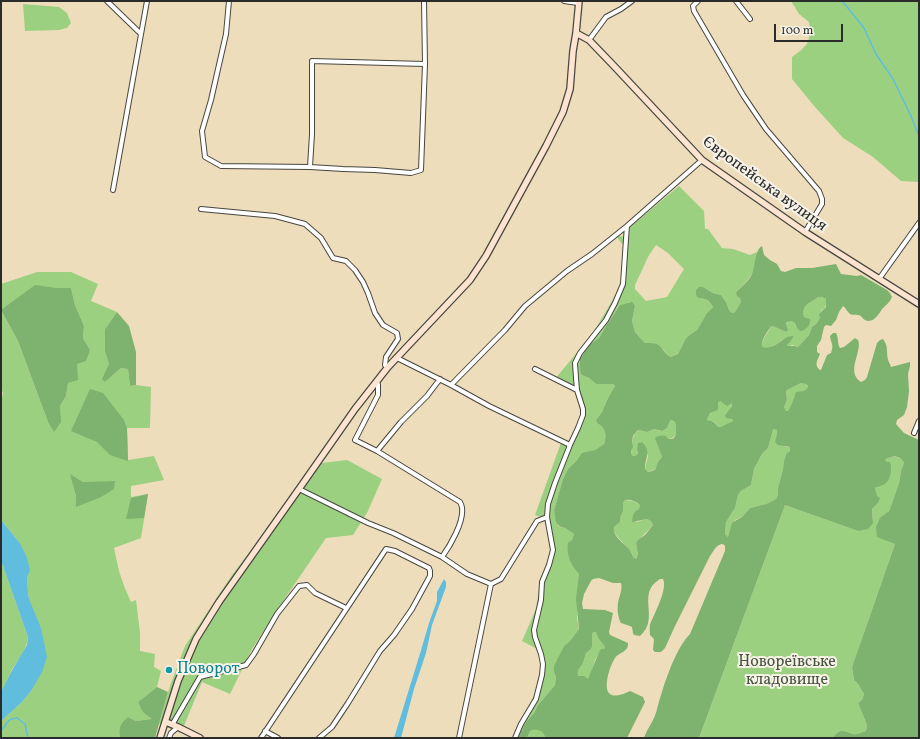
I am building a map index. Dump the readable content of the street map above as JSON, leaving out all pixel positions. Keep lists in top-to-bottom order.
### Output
{
  "streets": {
    "main road": ["Європейська вулиця"]
  },
  "parks": ["Новореївське кладовище"],
  "places": ["Поворот"],
  "scale_bar": "100 m"
}
